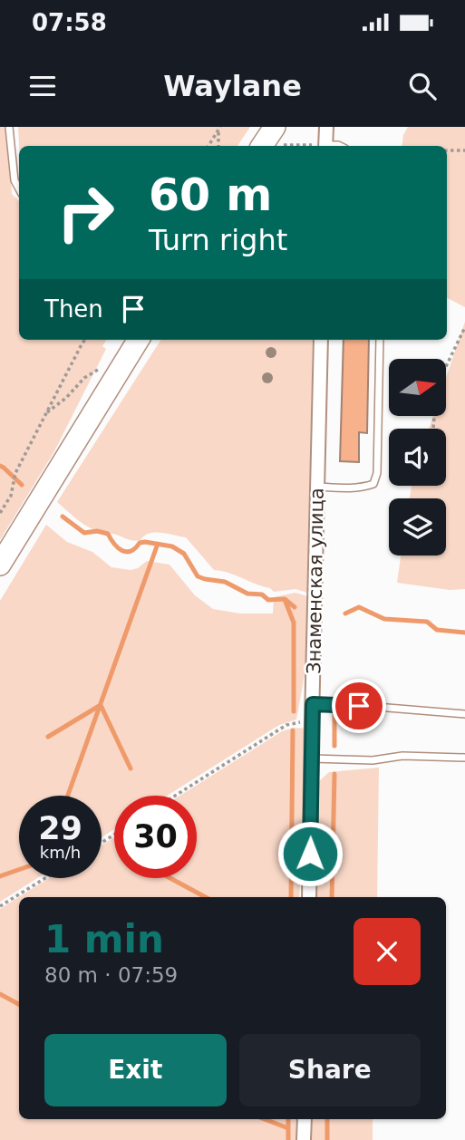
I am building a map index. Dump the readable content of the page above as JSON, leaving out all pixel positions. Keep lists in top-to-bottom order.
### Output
{
  "streets": {
    "street": ["Знаменская улица"]
  },
  "north": "right",
  "page": {
    "status": "07:58",
    "header": "Waylane",
    "turn": ["60 m", "Turn right"],
    "then": "Then",
    "speed": "29 km/h",
    "limit": "30",
    "heading": ["1 min", "80 m · 07:59"],
    "buttons": ["Exit", "Share"]
  }
}
